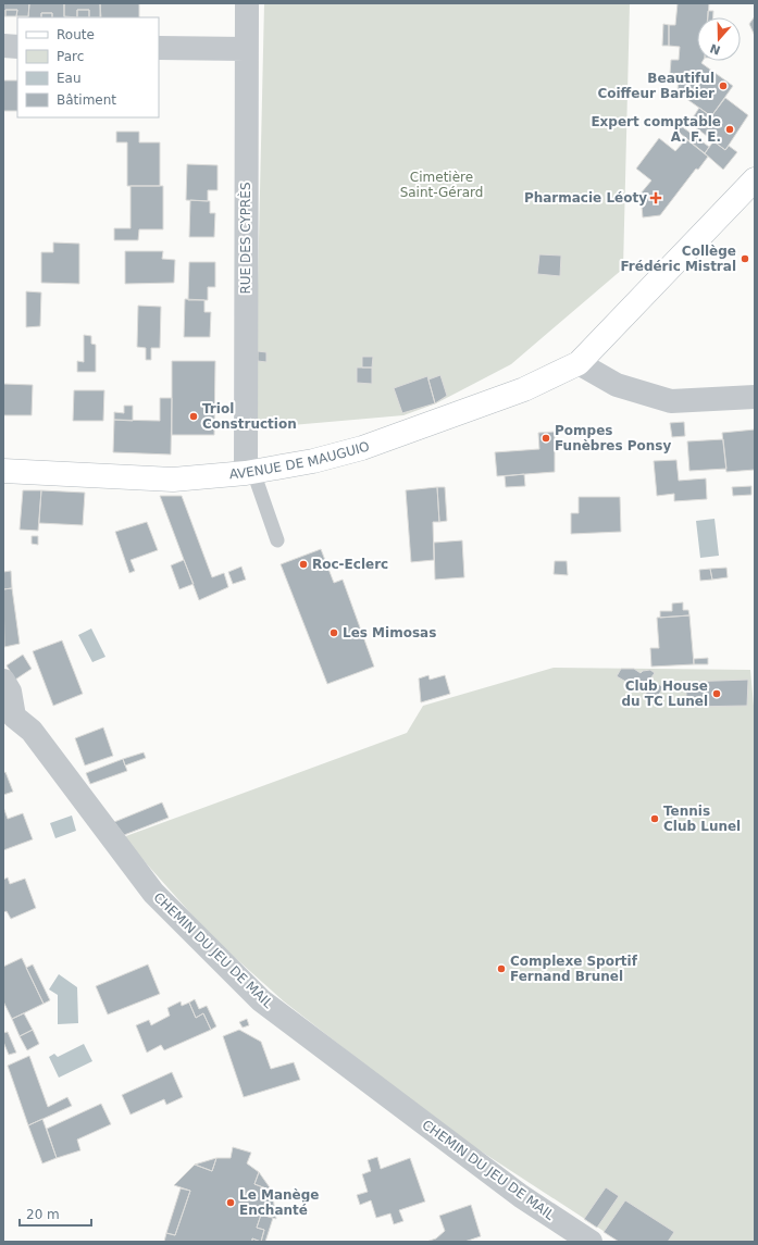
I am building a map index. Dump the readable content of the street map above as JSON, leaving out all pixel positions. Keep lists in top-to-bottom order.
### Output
{
  "streets": {
    "main road": ["AVENUE DE MAUGUIO"],
    "street": ["RUE DES CYPRÈS", "CHEMIN DU JEU DE MAIL"]
  },
  "crossings": [
    ["RUE DES CYPRÈS", "AVENUE DE MAUGUIO"]
  ],
  "parks": ["Cimetière Saint-Gérard"],
  "places": {
    "other": [
      "Beautiful Coiffeur Barbier",
      "Expert comptable A. F. E.",
      "Collège Frédéric Mistral",
      "Triol Construction",
      "Pompes Funèbres Ponsy",
      "Roc-Eclerc",
      "Les Mimosas",
      "Club House du TC Lunel",
      "Tennis Club Lunel",
      "Complexe Sportif Fernand Brunel",
      "Le Manège Enchanté"
    ],
    "health": ["Pharmacie Léoty"]
  },
  "legend": [
    "Route",
    "Parc",
    "Eau",
    "Bâtiment"
  ],
  "scale_bar": "20 m",
  "north": "bottom"
}
